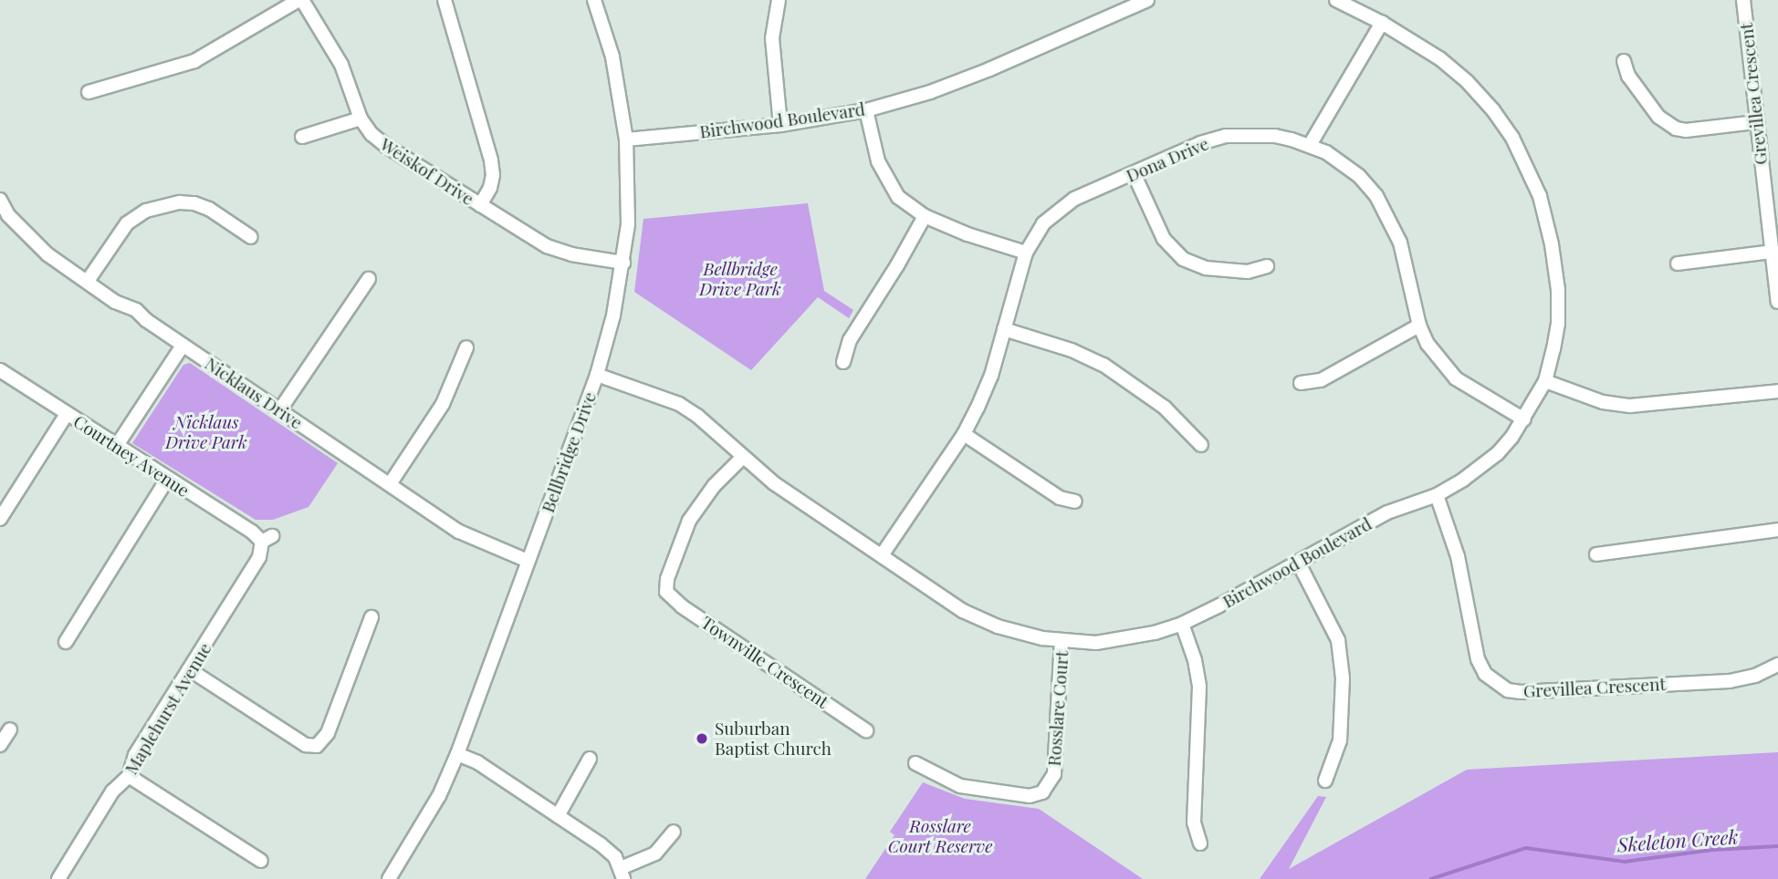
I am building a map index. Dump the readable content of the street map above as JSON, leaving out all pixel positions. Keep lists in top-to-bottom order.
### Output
{
  "streets": {
    "street": [
      "Grevillea Crescent",
      "Birchwood Boulevard",
      "Dona Drive",
      "Weiskof Drive",
      "Nicklaus Drive",
      "Bellbridge Drive",
      "Courtney Avenue",
      "Townville Crescent",
      "Maplehurst Avenue",
      "Rosslare Court"
    ]
  },
  "crossings": [
    ["Grevillea Crescent", "Birchwood Boulevard"],
    ["Birchwood Boulevard", "Dona Drive"],
    ["Birchwood Boulevard", "Bellbridge Drive"],
    ["Birchwood Boulevard", "Townville Crescent"],
    ["Birchwood Boulevard", "Rosslare Court"],
    ["Weiskof Drive", "Bellbridge Drive"],
    ["Nicklaus Drive", "Bellbridge Drive"],
    ["Courtney Avenue", "Maplehurst Avenue"]
  ],
  "water": ["Skeleton Creek"],
  "parks": ["Bellbridge Drive Park", "Nicklaus Drive Park", "Rosslare Court Reserve"],
  "places": ["Suburban Baptist Church"]
}
